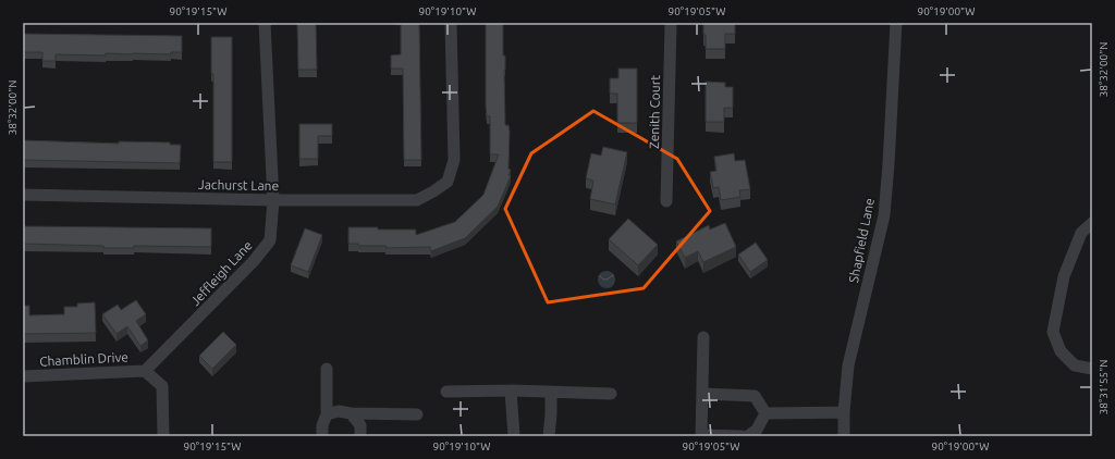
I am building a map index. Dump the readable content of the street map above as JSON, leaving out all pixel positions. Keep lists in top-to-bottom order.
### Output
{
  "streets": {
    "street": [
      "Zenith Court",
      "Jachurst Lane",
      "Shapfield Lane",
      "Jeffleigh Lane",
      "Chamblin Drive"
    ]
  },
  "crossings": [
    ["Jachurst Lane", "Jeffleigh Lane"],
    ["Jeffleigh Lane", "Chamblin Drive"]
  ],
  "coordinates": [
    "90°19'15\"W",
    "90°19'10\"W",
    "90°19'05\"W",
    "90°19'00\"W",
    "38°32'00\"N",
    "38°31'55\"N"
  ]
}
